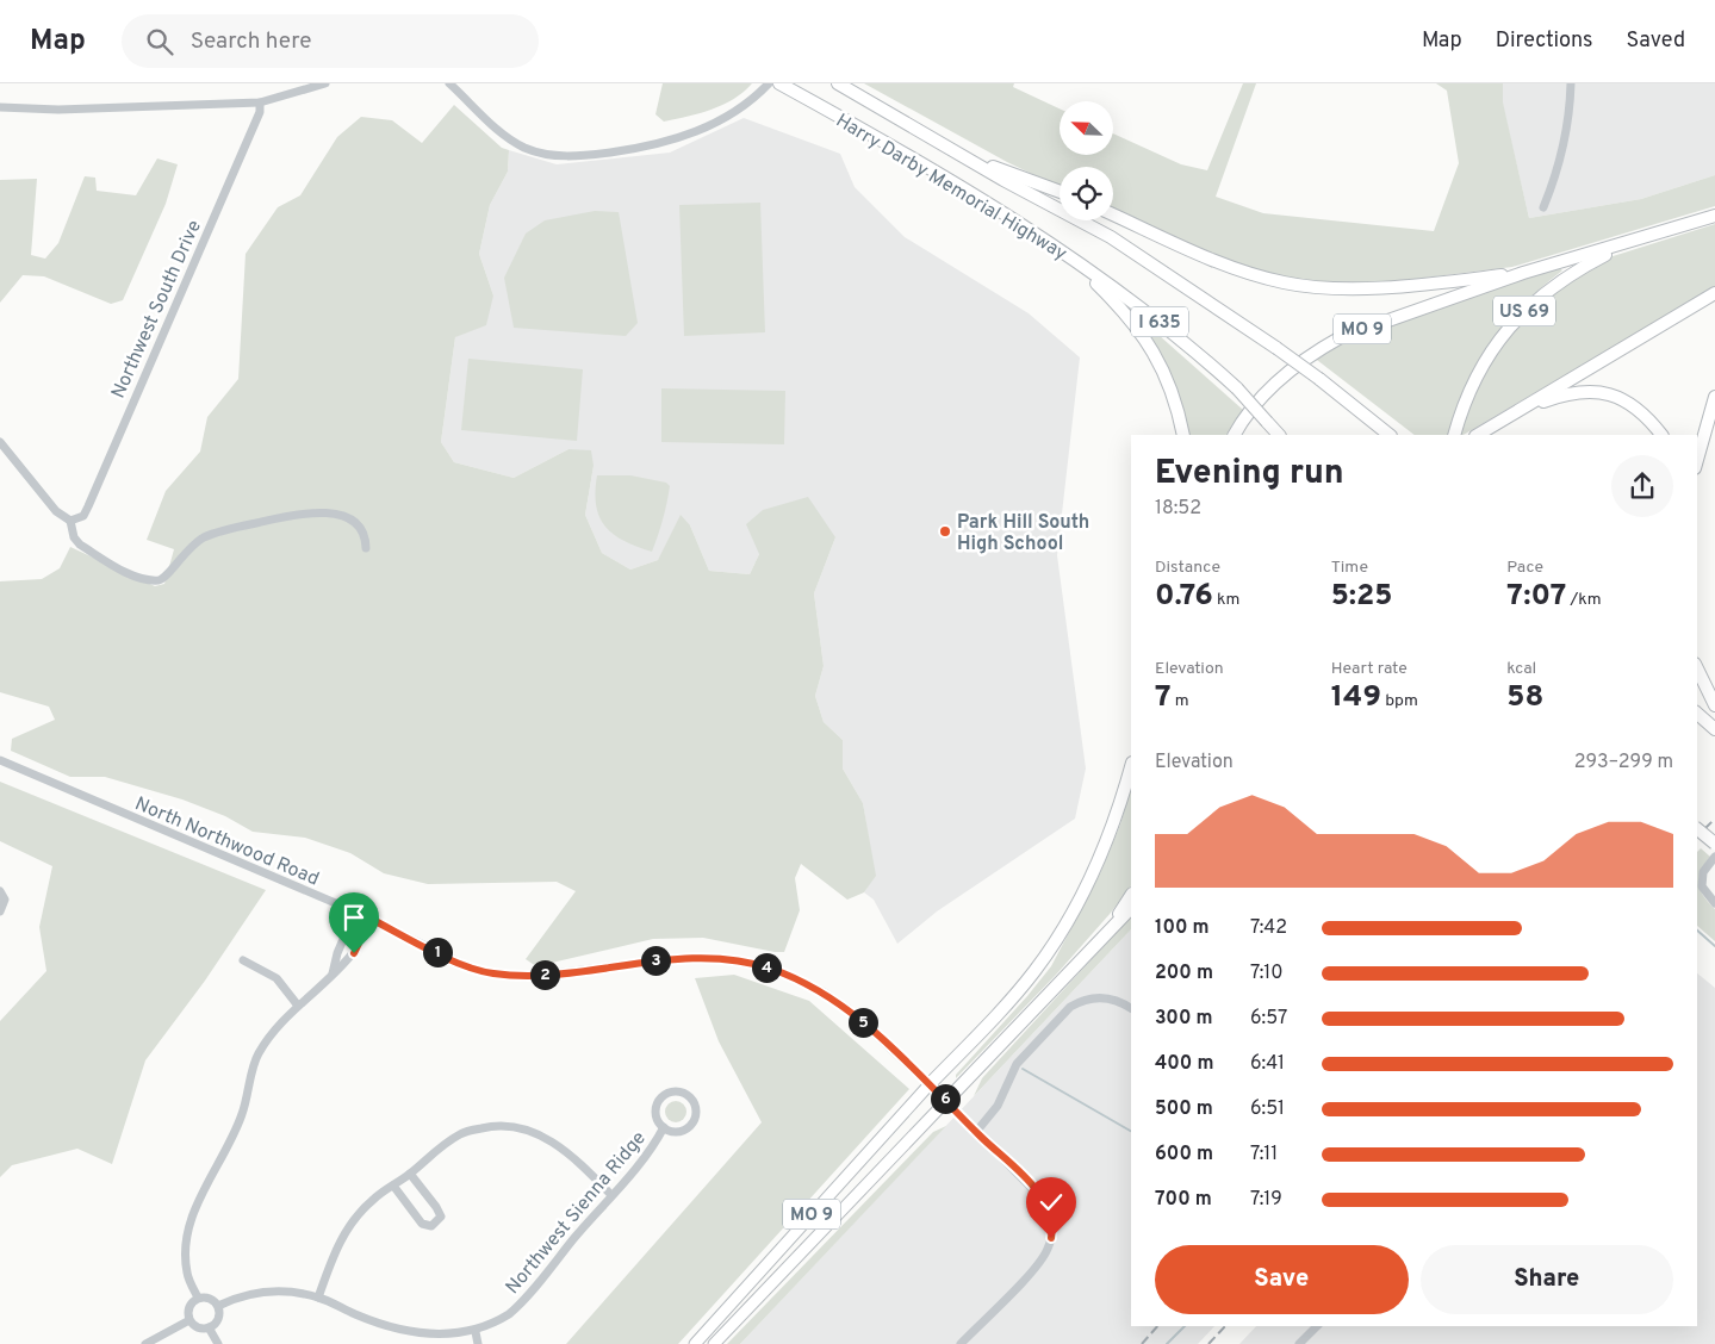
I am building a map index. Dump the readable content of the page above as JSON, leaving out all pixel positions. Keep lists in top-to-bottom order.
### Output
{
  "streets": {
    "highway": [
      "Harry Darby Memorial Highway",
      "US 69",
      "I 635",
      "MO 9"
    ],
    "street": ["Northwest South Drive", "North Northwood Road", "Northwest Sienna Ridge"]
  },
  "crossings": [
    ["US 69", "MO 9"],
    ["MO 9", "North Northwood Road"]
  ],
  "places": ["Park Hill South High School"],
  "north": "top left",
  "page": {
    "header": "Map",
    "search": "Search here",
    "nav": ["Map", "Directions", "Saved"],
    "heading": ["Evening run", "18:52"],
    "stats": [
      ["Distance", "0.76 km"],
      ["Time", "5:25"],
      ["Pace", "7:07 /km"],
      ["Elevation", "7 m"],
      ["Heart rate", "149 bpm"],
      ["kcal", "58"]
    ],
    "chart": ["Elevation", "293–299 m"],
    "list": [
      {
        "name": "100 m",
        "note": "7:42"
      },
      {
        "name": "200 m",
        "note": "7:10"
      },
      {
        "name": "300 m",
        "note": "6:57"
      },
      {
        "name": "400 m",
        "note": "6:41"
      },
      {
        "name": "500 m",
        "note": "6:51"
      },
      {
        "name": "600 m",
        "note": "7:11"
      },
      {
        "name": "700 m",
        "note": "7:19"
      }
    ],
    "pins": [
      "1",
      "3",
      "4",
      "2",
      "5",
      "6"
    ],
    "buttons": ["Save", "Share"]
  }
}
